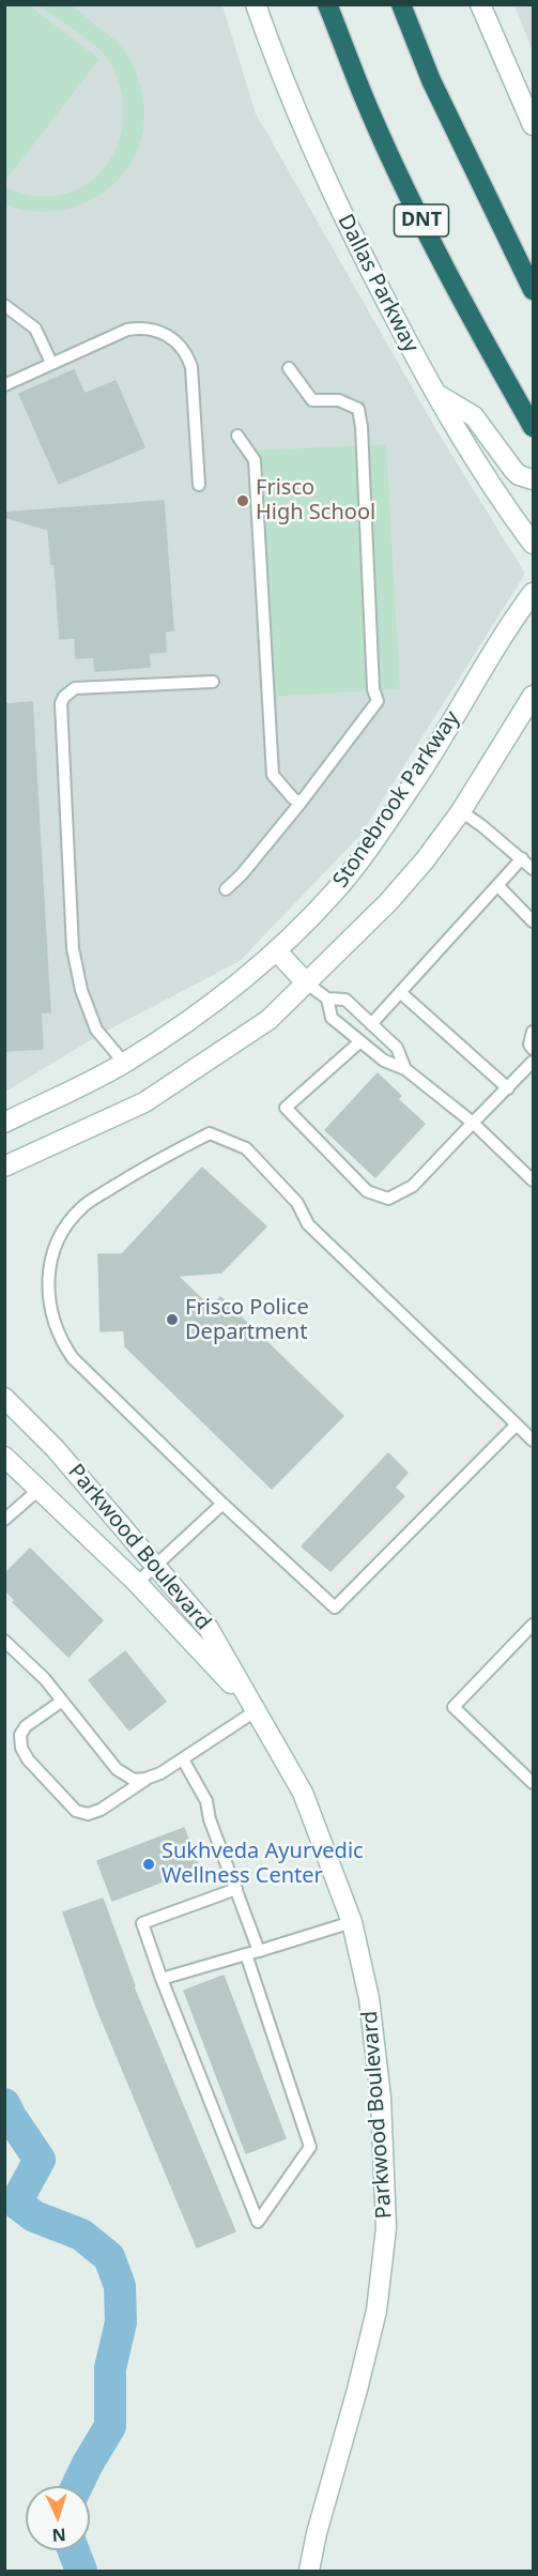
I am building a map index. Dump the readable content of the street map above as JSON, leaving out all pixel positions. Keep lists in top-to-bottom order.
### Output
{
  "streets": {
    "highway": ["DNT"],
    "main road": ["Dallas Parkway", "Stonebrook Parkway", "Parkwood Boulevard"]
  },
  "places": ["Frisco High School", "Frisco Police Department", "Sukhveda Ayurvedic Wellness Center"],
  "north": "bottom"
}
